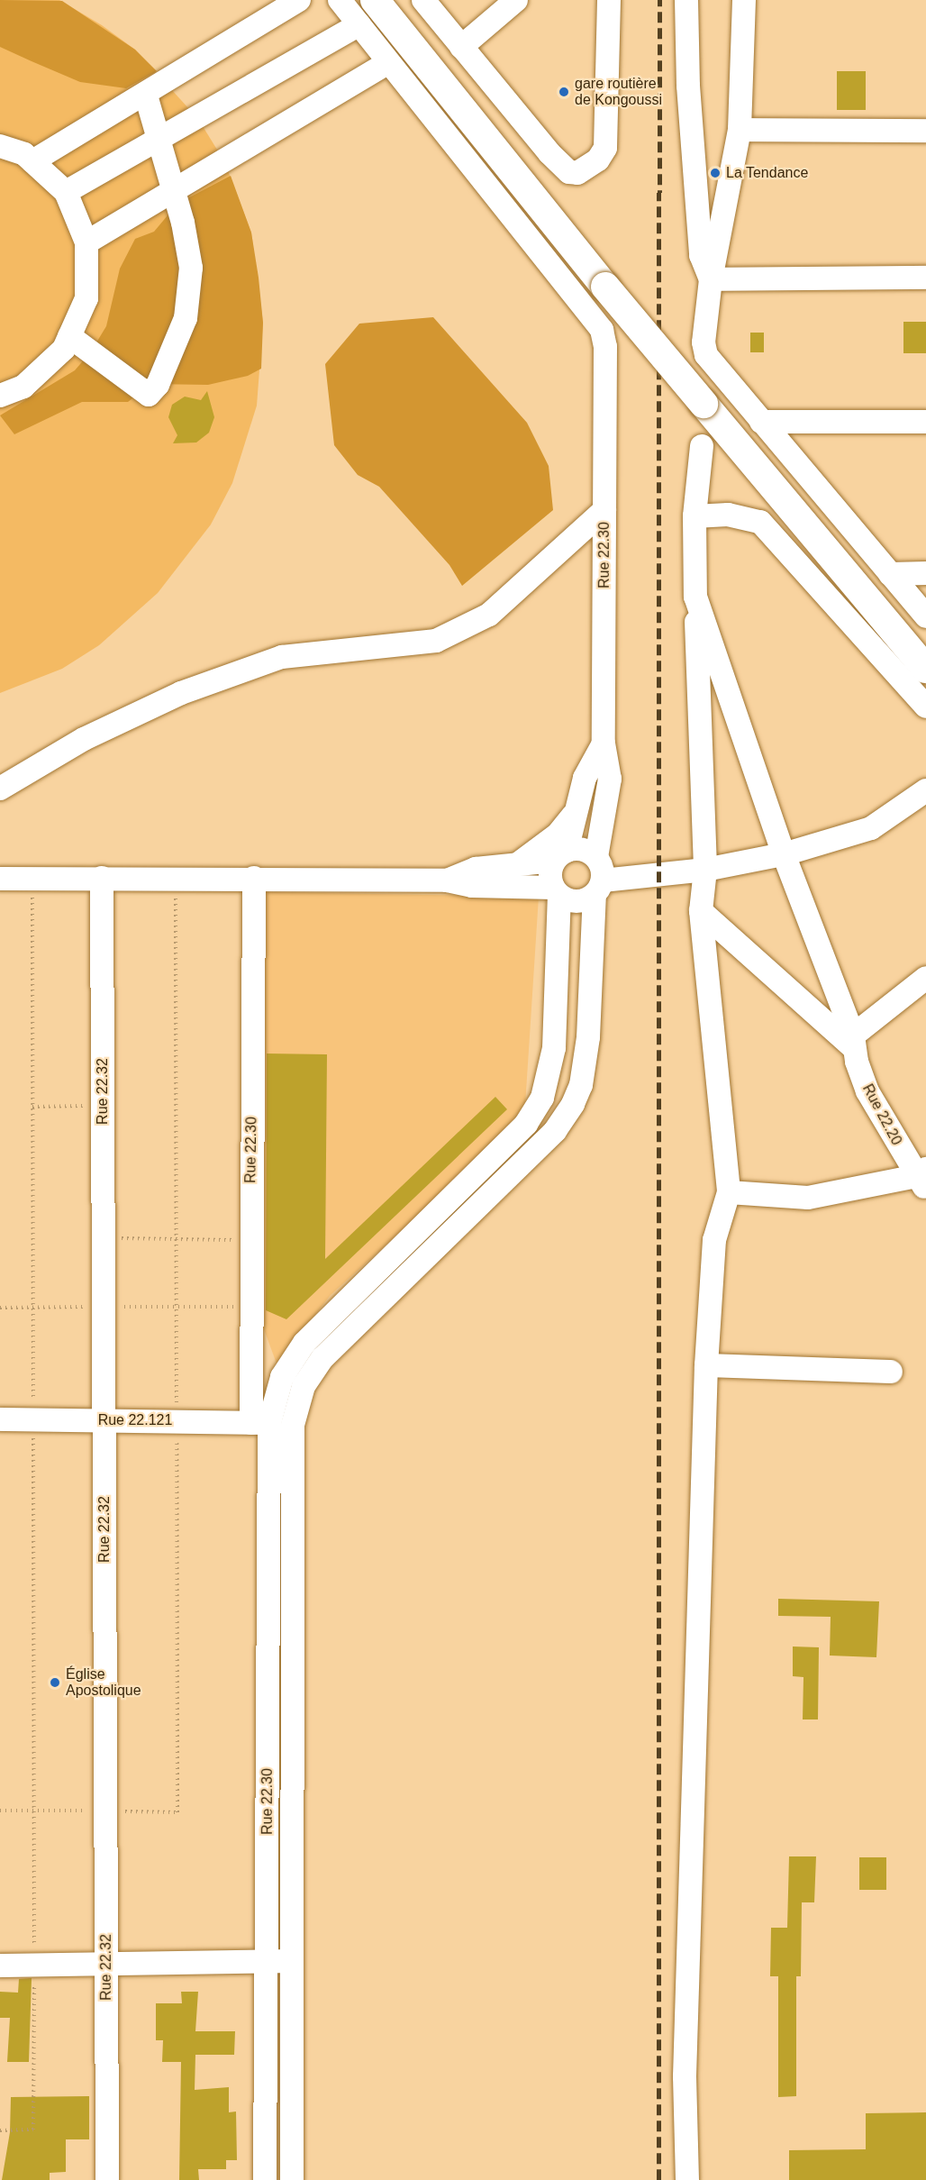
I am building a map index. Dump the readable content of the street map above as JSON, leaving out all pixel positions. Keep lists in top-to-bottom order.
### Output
{
  "streets": {
    "street": [
      "Rue 22.30",
      "Rue 22.32",
      "Rue 22.20",
      "Rue 22.121"
    ]
  },
  "crossings": [
    ["Rue 22.30", "Rue 22.121"],
    ["Rue 22.32", "Rue 22.121"]
  ],
  "places": ["gare routière de Kongoussi", "La Tendance", "Église Apostolique"]
}
